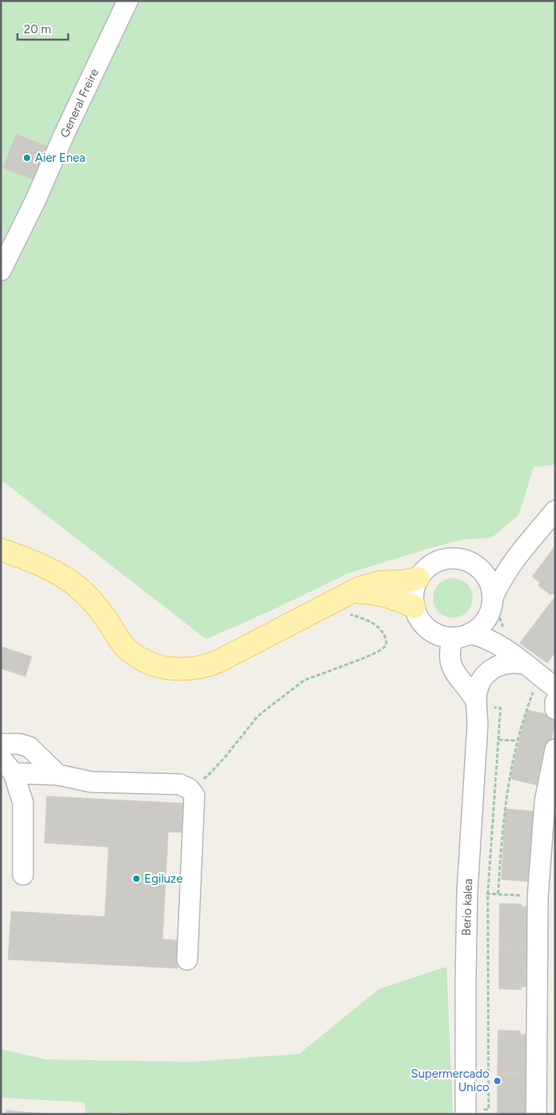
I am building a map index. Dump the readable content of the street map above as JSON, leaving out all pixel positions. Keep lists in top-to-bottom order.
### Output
{
  "streets": {
    "street": ["General Freire", "Berio kalea"]
  },
  "places": ["Aier Enea", "Egiluze", "Supermercado Unico"],
  "scale_bar": "20 m"
}
